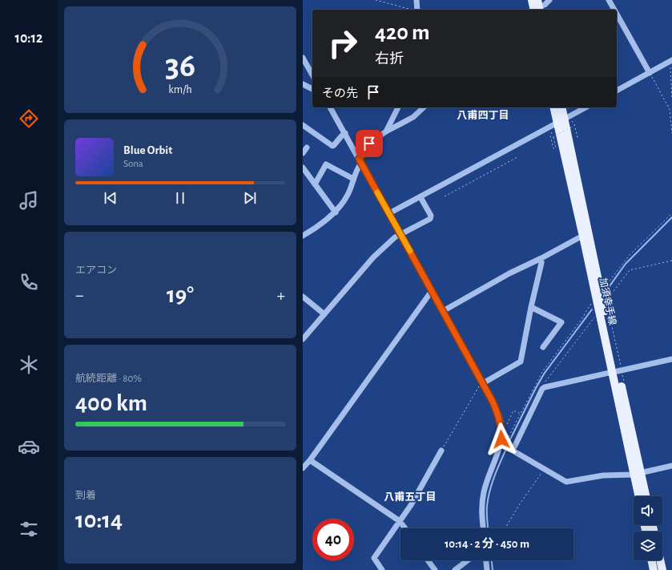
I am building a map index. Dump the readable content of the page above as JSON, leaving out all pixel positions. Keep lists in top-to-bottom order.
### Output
{
  "streets": {
    "main road": ["加須幸手線"]
  },
  "districts": ["八甫四丁目", "八甫五丁目"],
  "page": {
    "tabs": "10:12",
    "turn": ["420 m", "右折"],
    "then": "その先",
    "song": ["Blue Orbit", "Sona"],
    "tile": [
      "エアコン",
      ["航続距離 · 80%", "400 km"],
      ["到着", "10:14"]
    ],
    "heat": ["−", "19°", "+"],
    "limit": "40",
    "trip": "10:14 · 2 分 · 450 m",
    "gauge": ["36", "km/h"]
  }
}
